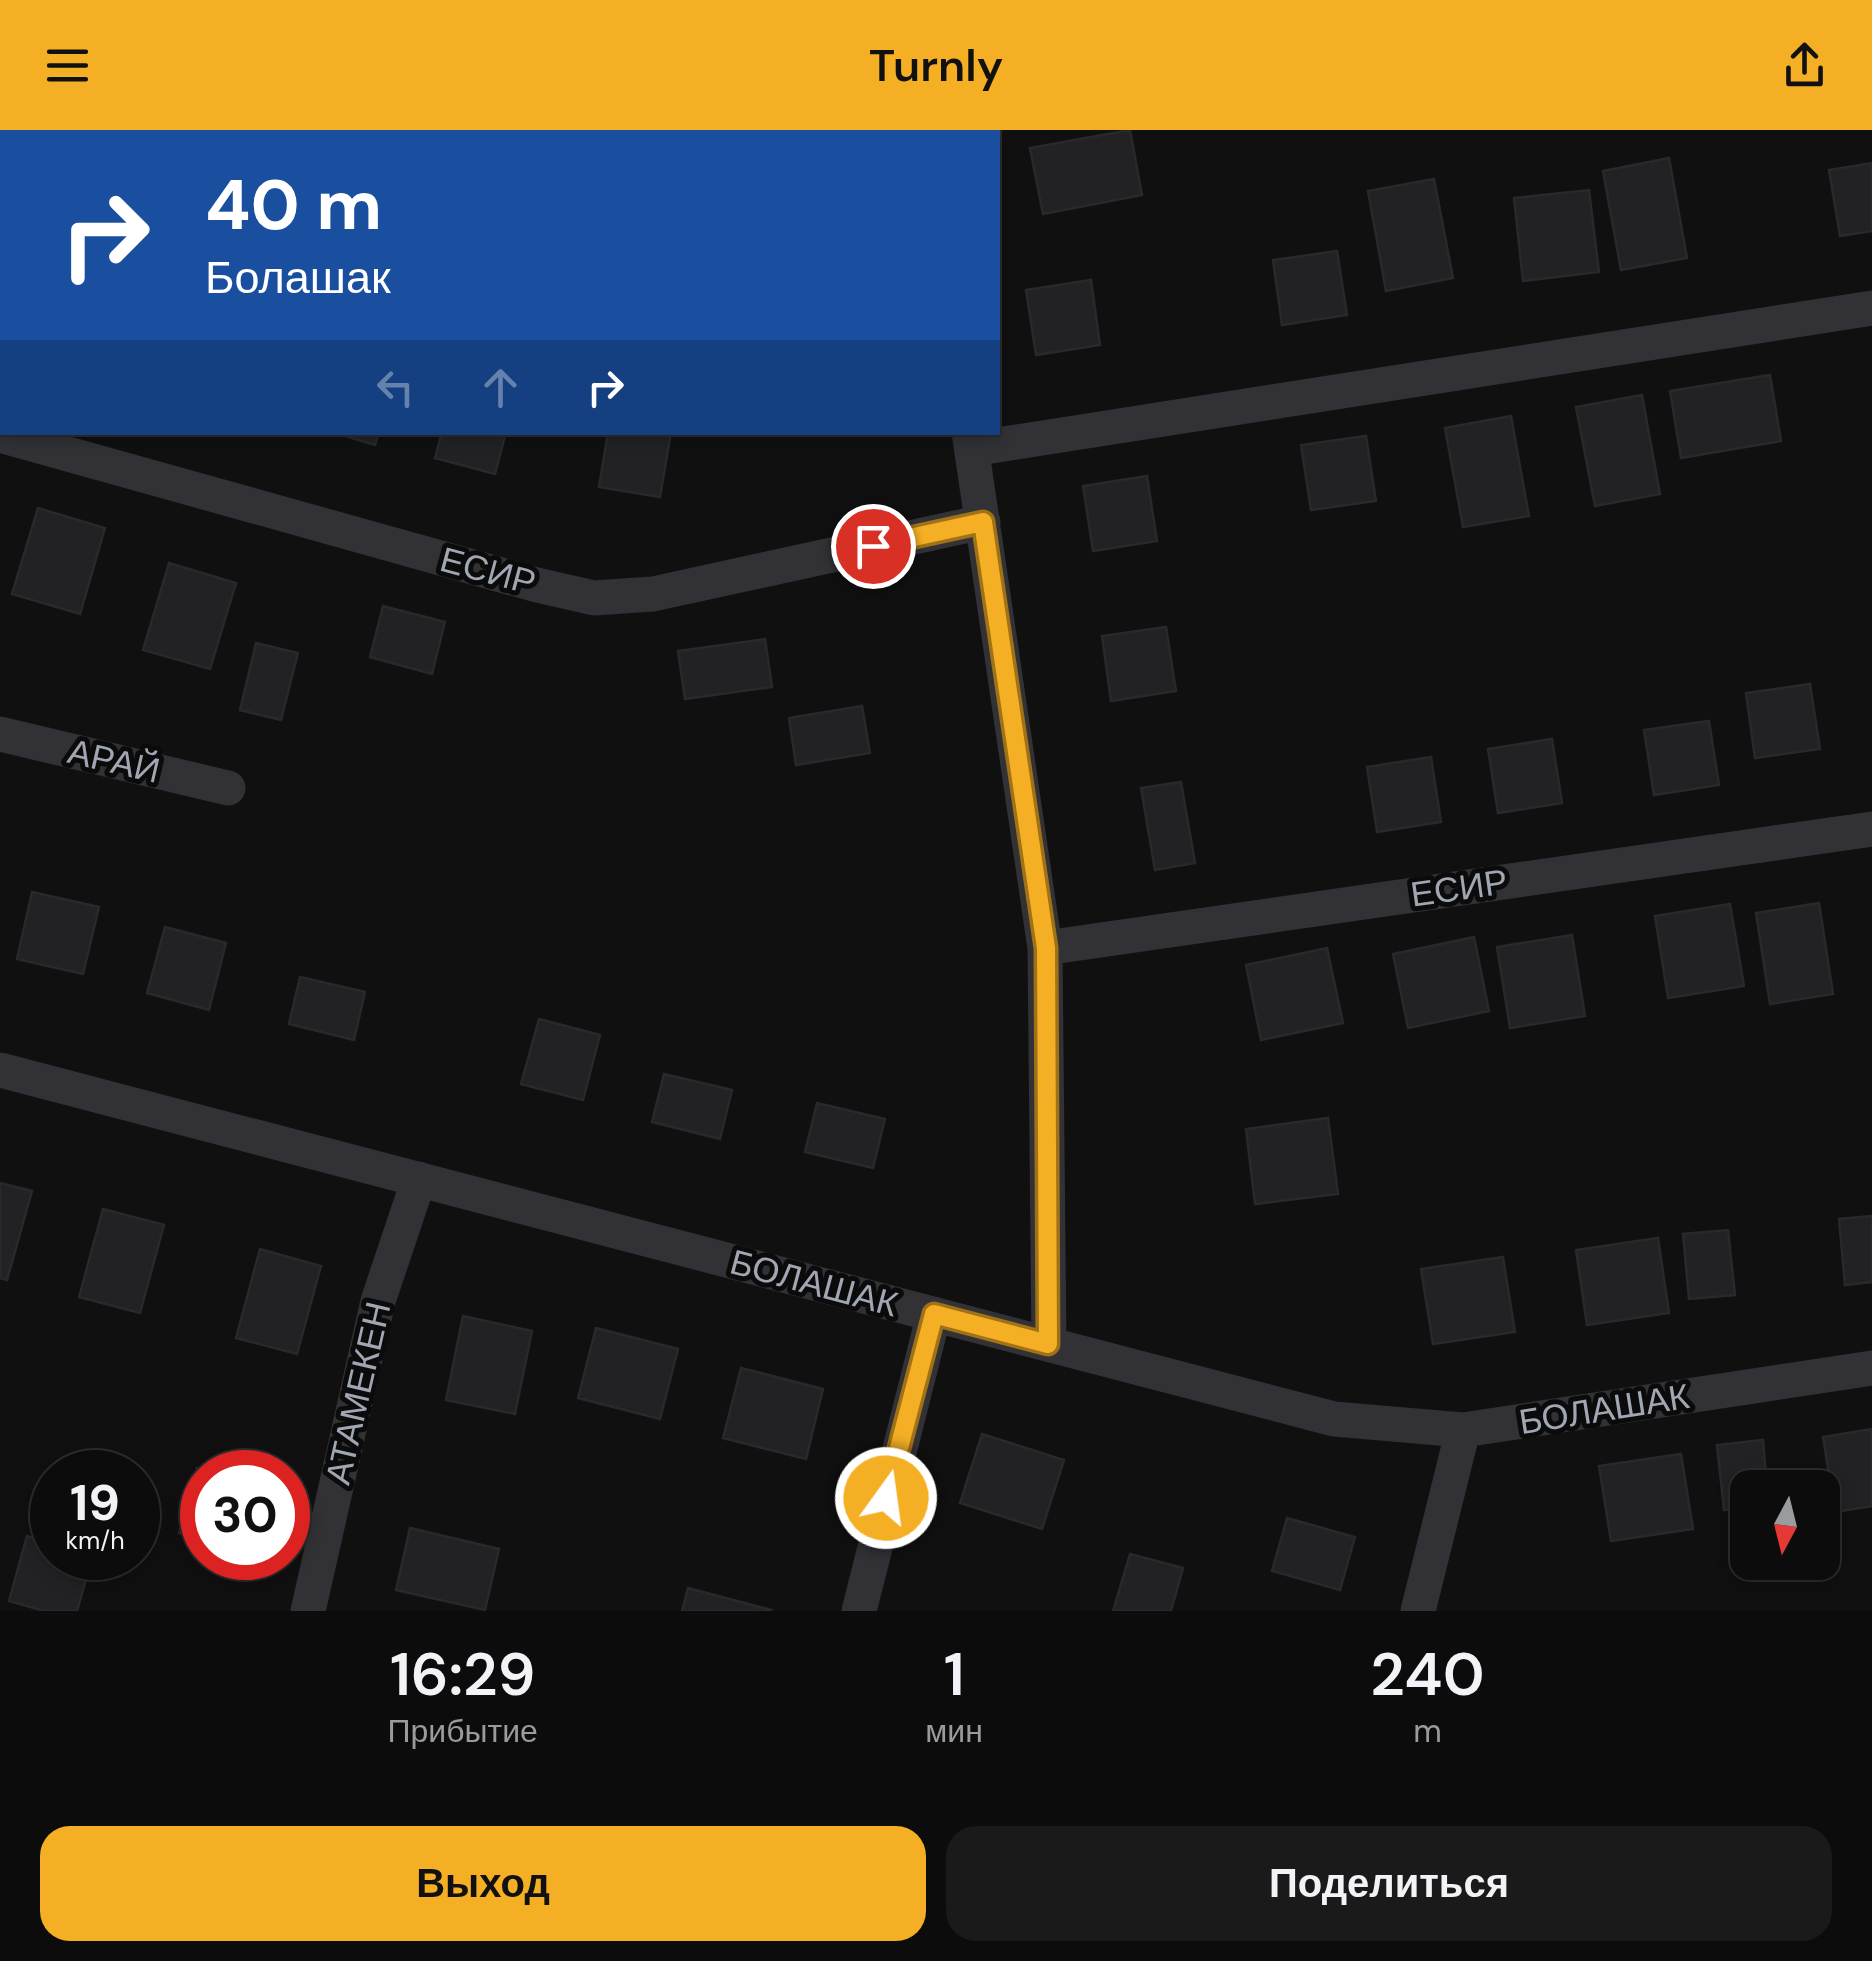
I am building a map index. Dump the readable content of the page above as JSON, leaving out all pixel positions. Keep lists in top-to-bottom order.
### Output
{
  "streets": {
    "street": [
      "ЕСИР",
      "АРАЙ",
      "БОЛАШАК",
      "АТАМЕКЕН"
    ]
  },
  "crossings": [
    ["БОЛАШАК", "АТАМЕКЕН"]
  ],
  "north": "bottom",
  "page": {
    "header": "Turnly",
    "turn": ["40 m", "Болашак"],
    "speed": "19 km/h",
    "limit": "30",
    "eta": [
      "16:29",
      "Прибытие",
      "1",
      "мин",
      "240",
      "m"
    ],
    "buttons": ["Выход", "Поделиться"]
  }
}
